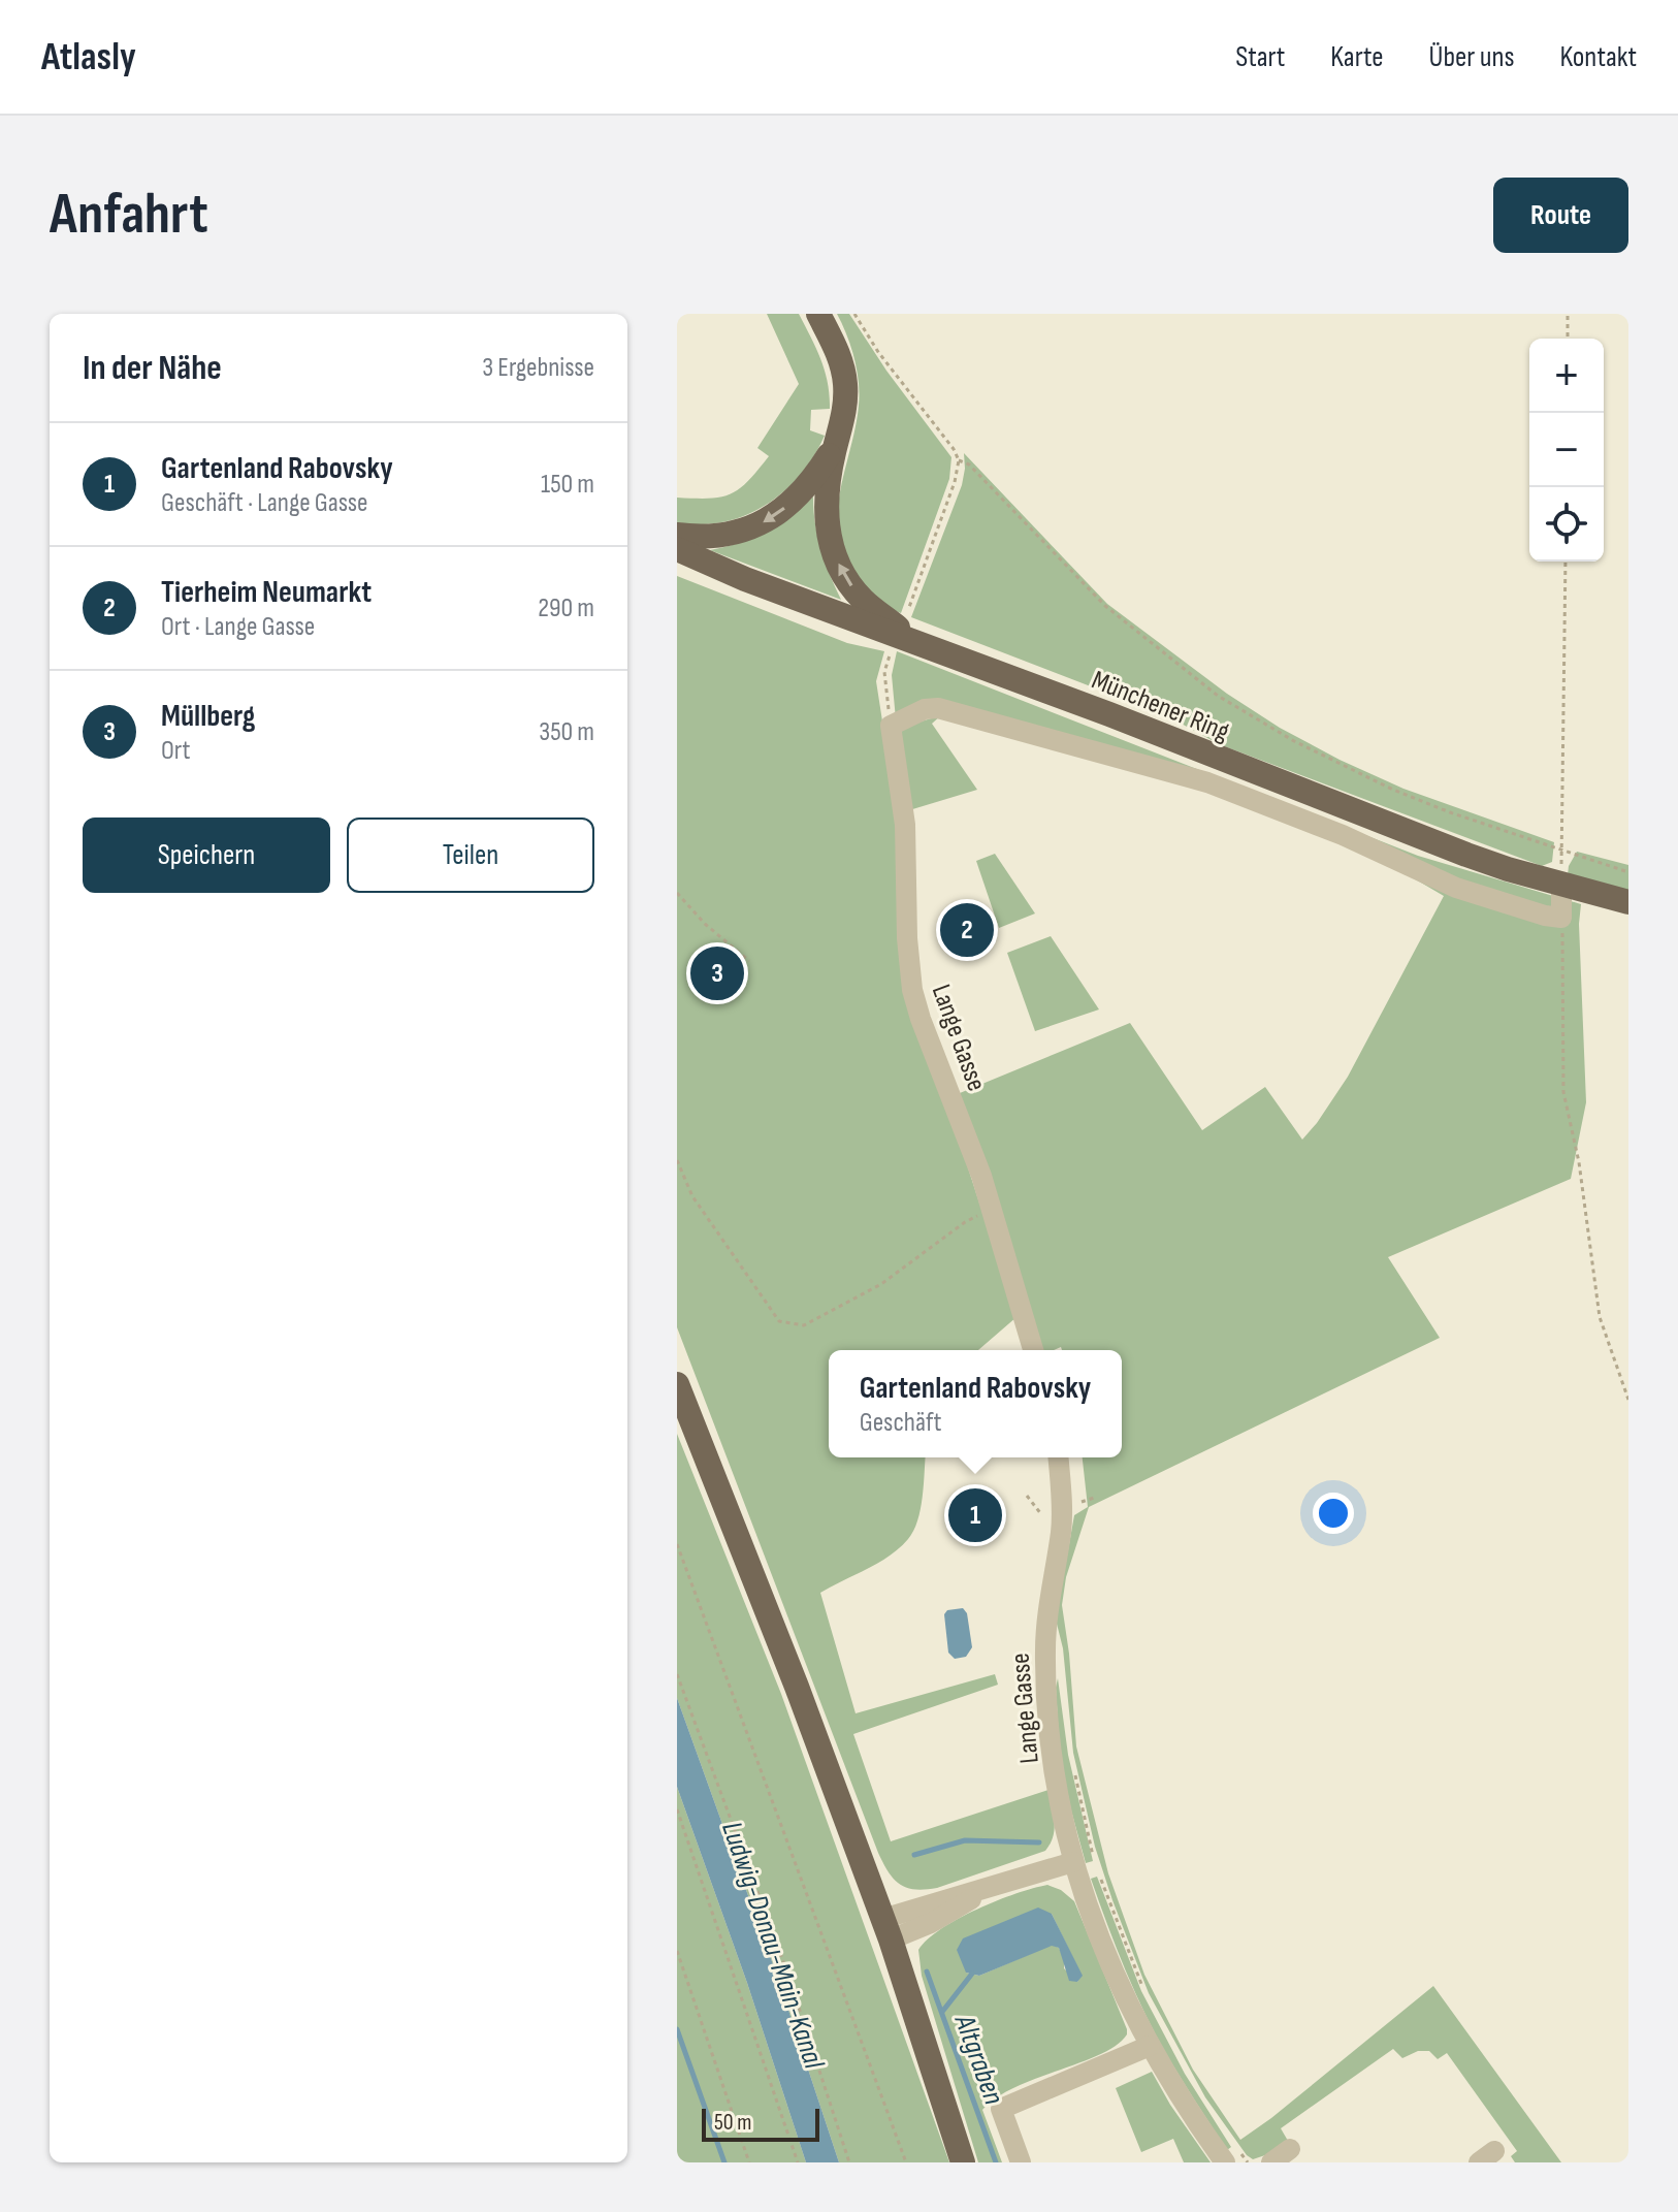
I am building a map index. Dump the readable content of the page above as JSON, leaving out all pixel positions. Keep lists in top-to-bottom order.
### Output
{
  "streets": {
    "main road": ["Münchener Ring"],
    "street": ["Lange Gasse"]
  },
  "water": ["Ludwig-Donau-Main-Kanal", "Altgraben"],
  "scale_bar": "50 m",
  "page": {
    "header": "Atlasly",
    "nav": [
      "Start",
      "Karte",
      "Über uns",
      "Kontakt"
    ],
    "buttons": [
      "Route",
      ["Speichern", "Teilen"]
    ],
    "title": "Anfahrt",
    "heading": ["In der Nähe", "3 Ergebnisse"],
    "map_buttons": ["+", "−"],
    "list": [
      {
        "mark": "1",
        "name": "Gartenland Rabovsky",
        "note": "Geschäft · Lange Gasse",
        "value": "150 m"
      },
      {
        "mark": "2",
        "name": "Tierheim Neumarkt",
        "note": "Ort · Lange Gasse",
        "value": "290 m"
      },
      {
        "mark": "3",
        "name": "Müllberg",
        "note": "Ort",
        "value": "350 m"
      }
    ],
    "pins": ["2", "3", "1"],
    "popup": ["Gartenland Rabovsky", "Geschäft"],
    "scale": "50 m"
  }
}
